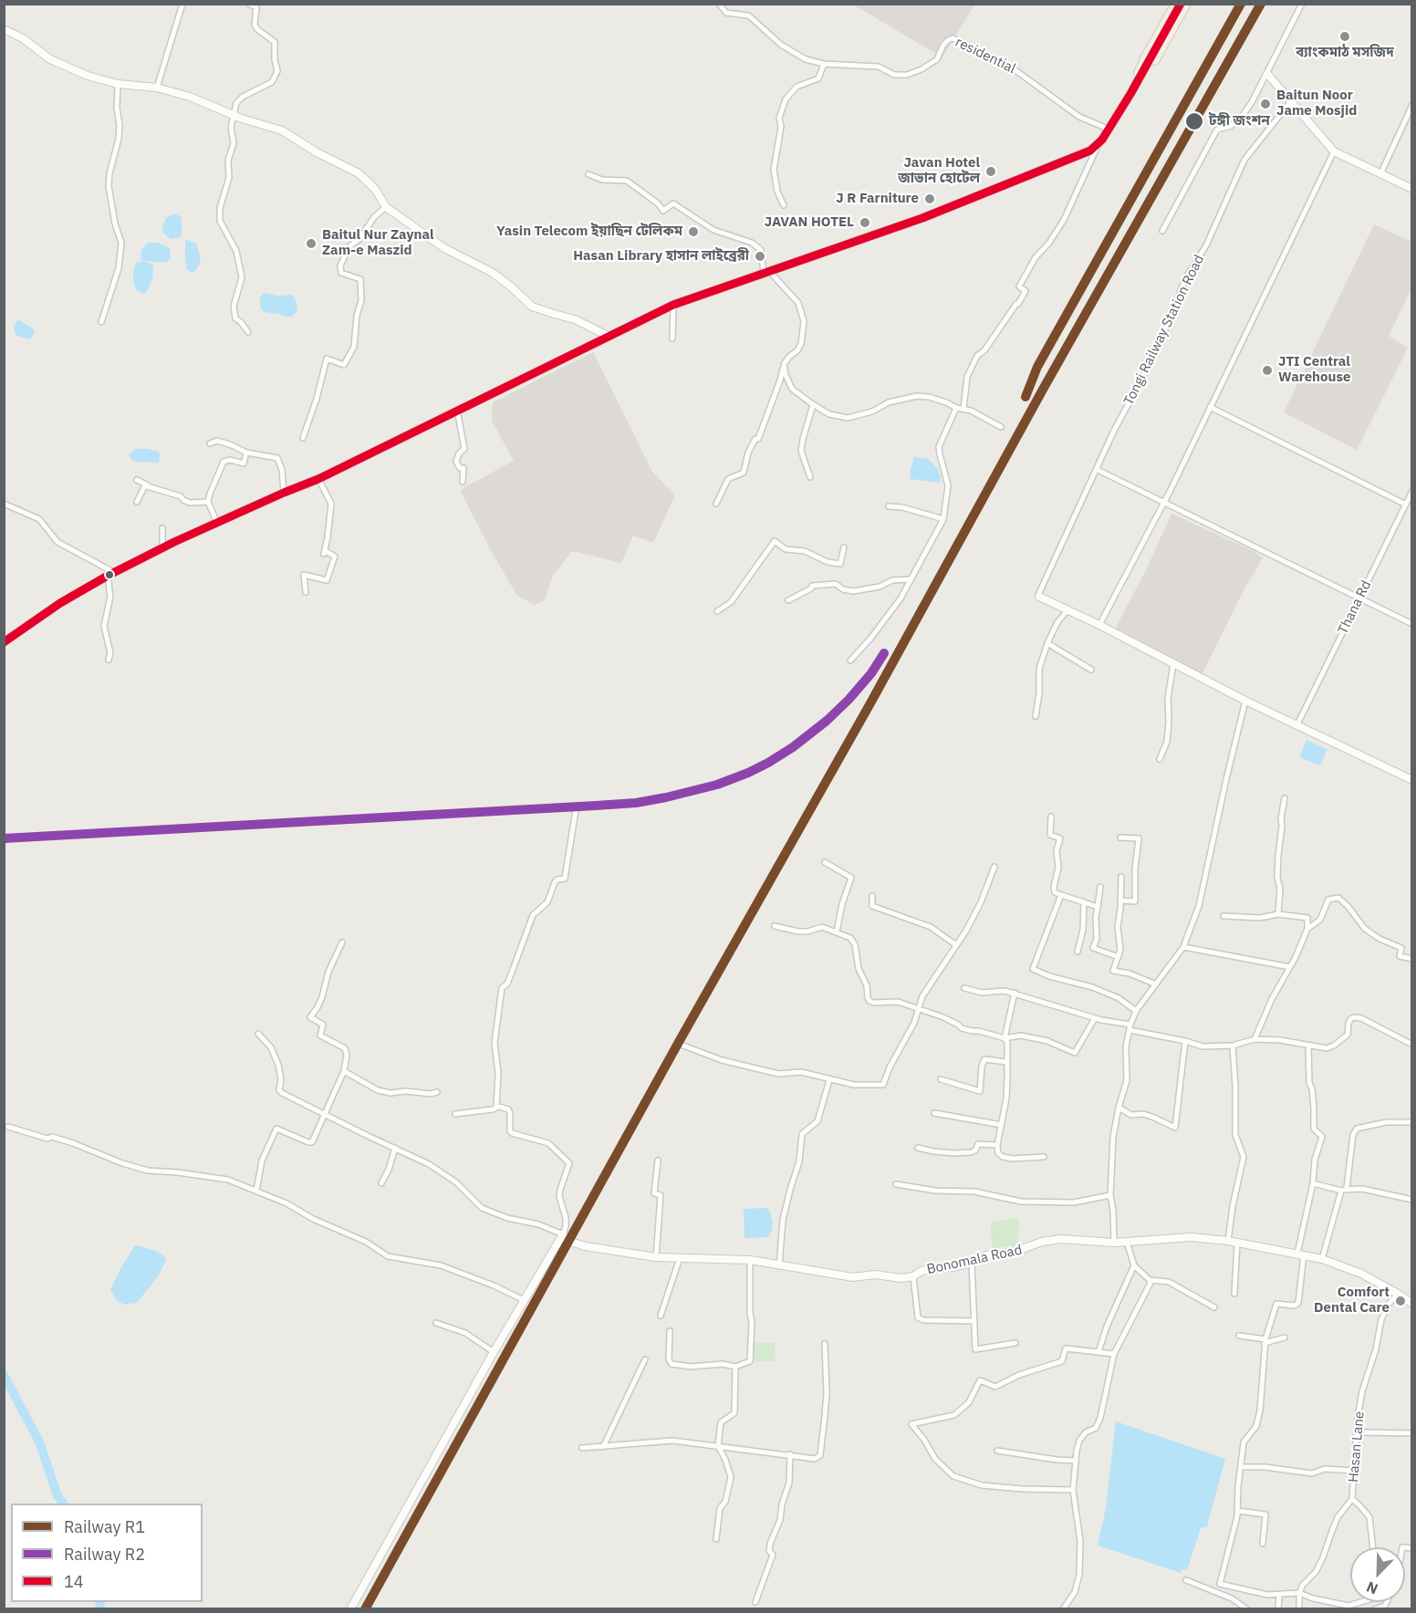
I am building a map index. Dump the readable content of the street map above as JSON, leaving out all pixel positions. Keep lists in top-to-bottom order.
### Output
{
  "streets": {
    "street": [
      "residential",
      "Tongi Railway Station Road",
      "Thana Rd",
      "Bonomala Road",
      "Hasan Lane"
    ]
  },
  "crossings": [
    ["Bonomala Road", "Hasan Lane"]
  ],
  "places": [
    "ব্যাংকমাঠ মসজিদ",
    "Baitun Noor Jame Mosjid",
    "টঙ্গী জংশন",
    "Javan Hotel জাভান হোটেল",
    "J R Farniture",
    "JAVAN HOTEL",
    "Yasin Telecom ইয়াছিন টেলিকম",
    "Baitul Nur Zaynal Zam-e Maszid",
    "Hasan Library হাসান লাইব্রেরী",
    "JTI Central Warehouse",
    "Comfort Dental Care"
  ],
  "lines": ["rail line R1", "transit line 14", "rail line R2"],
  "legend": ["Railway R1", "Railway R2", "14"],
  "north": "bottom left"
}
